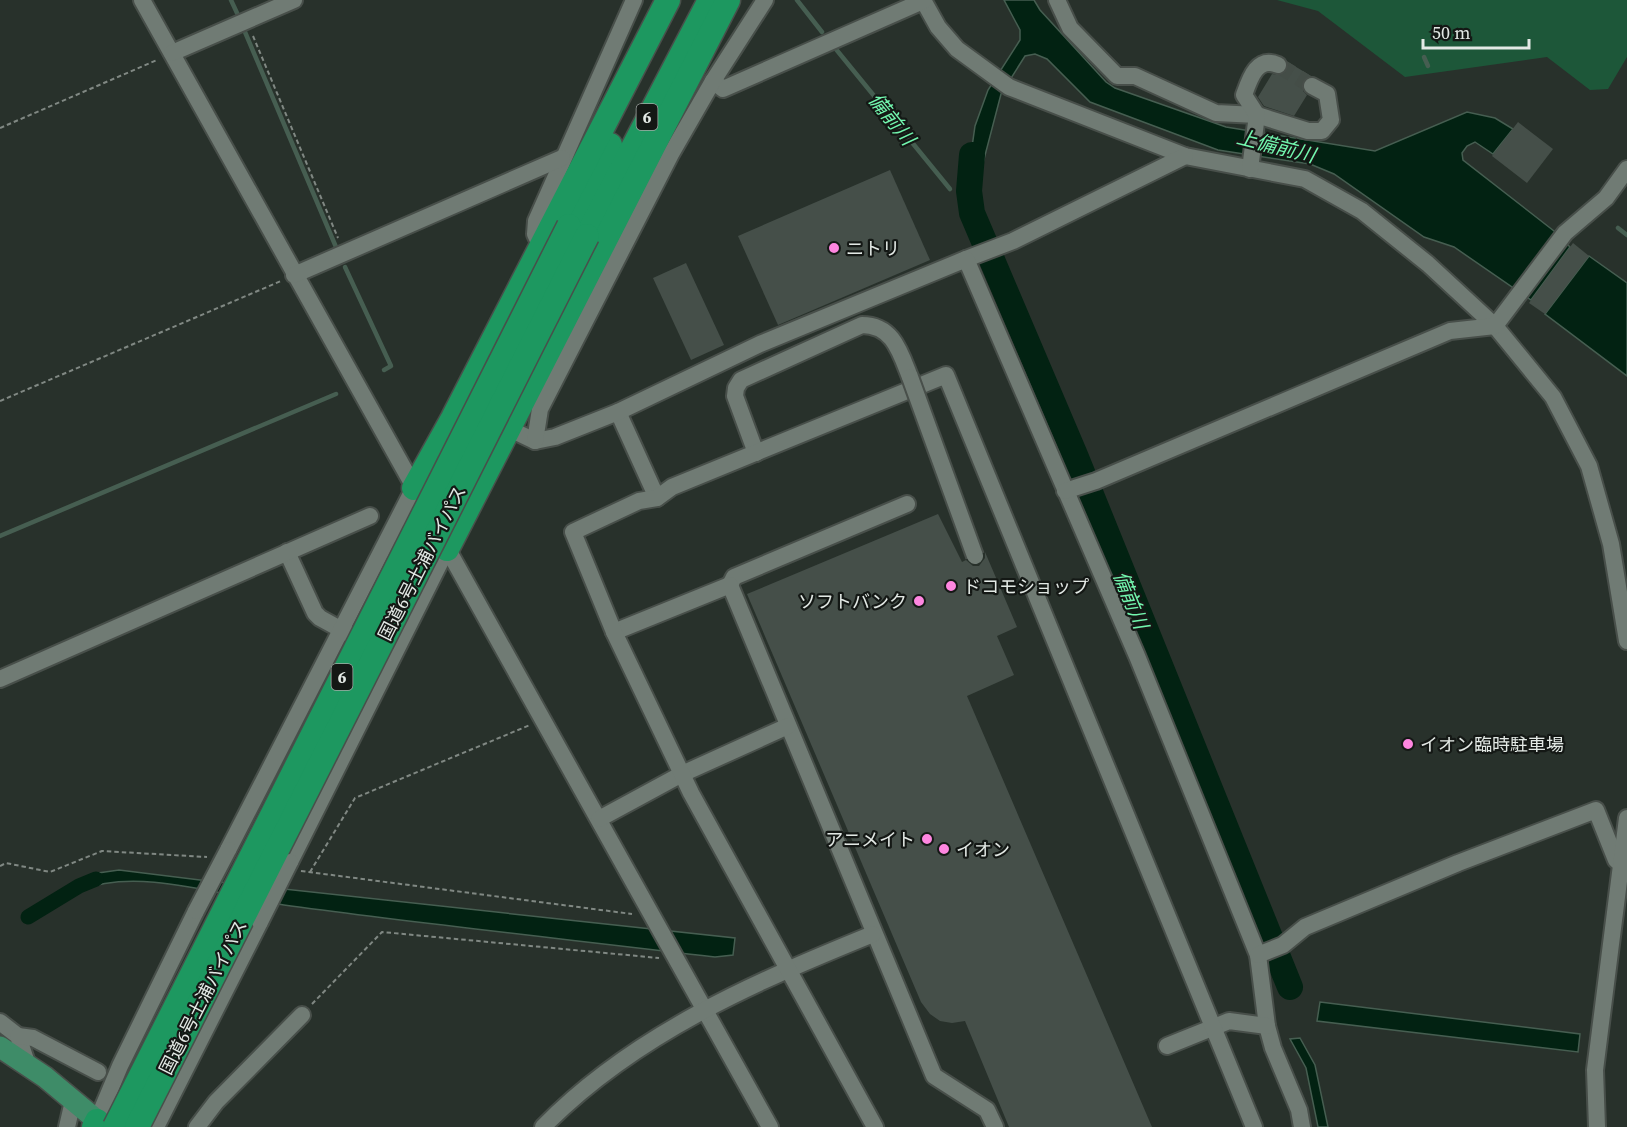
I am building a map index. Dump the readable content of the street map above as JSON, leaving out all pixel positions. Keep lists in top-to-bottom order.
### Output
{
  "streets": {
    "highway": ["6", "国道6号土浦バイパス"]
  },
  "water": ["備前川", "上備前川"],
  "places": [
    "ニトリ",
    "ドコモショップ",
    "ソフトバンク",
    "イオン臨時駐車場",
    "アニメイト",
    "イオン"
  ],
  "scale_bar": "50 m"
}
